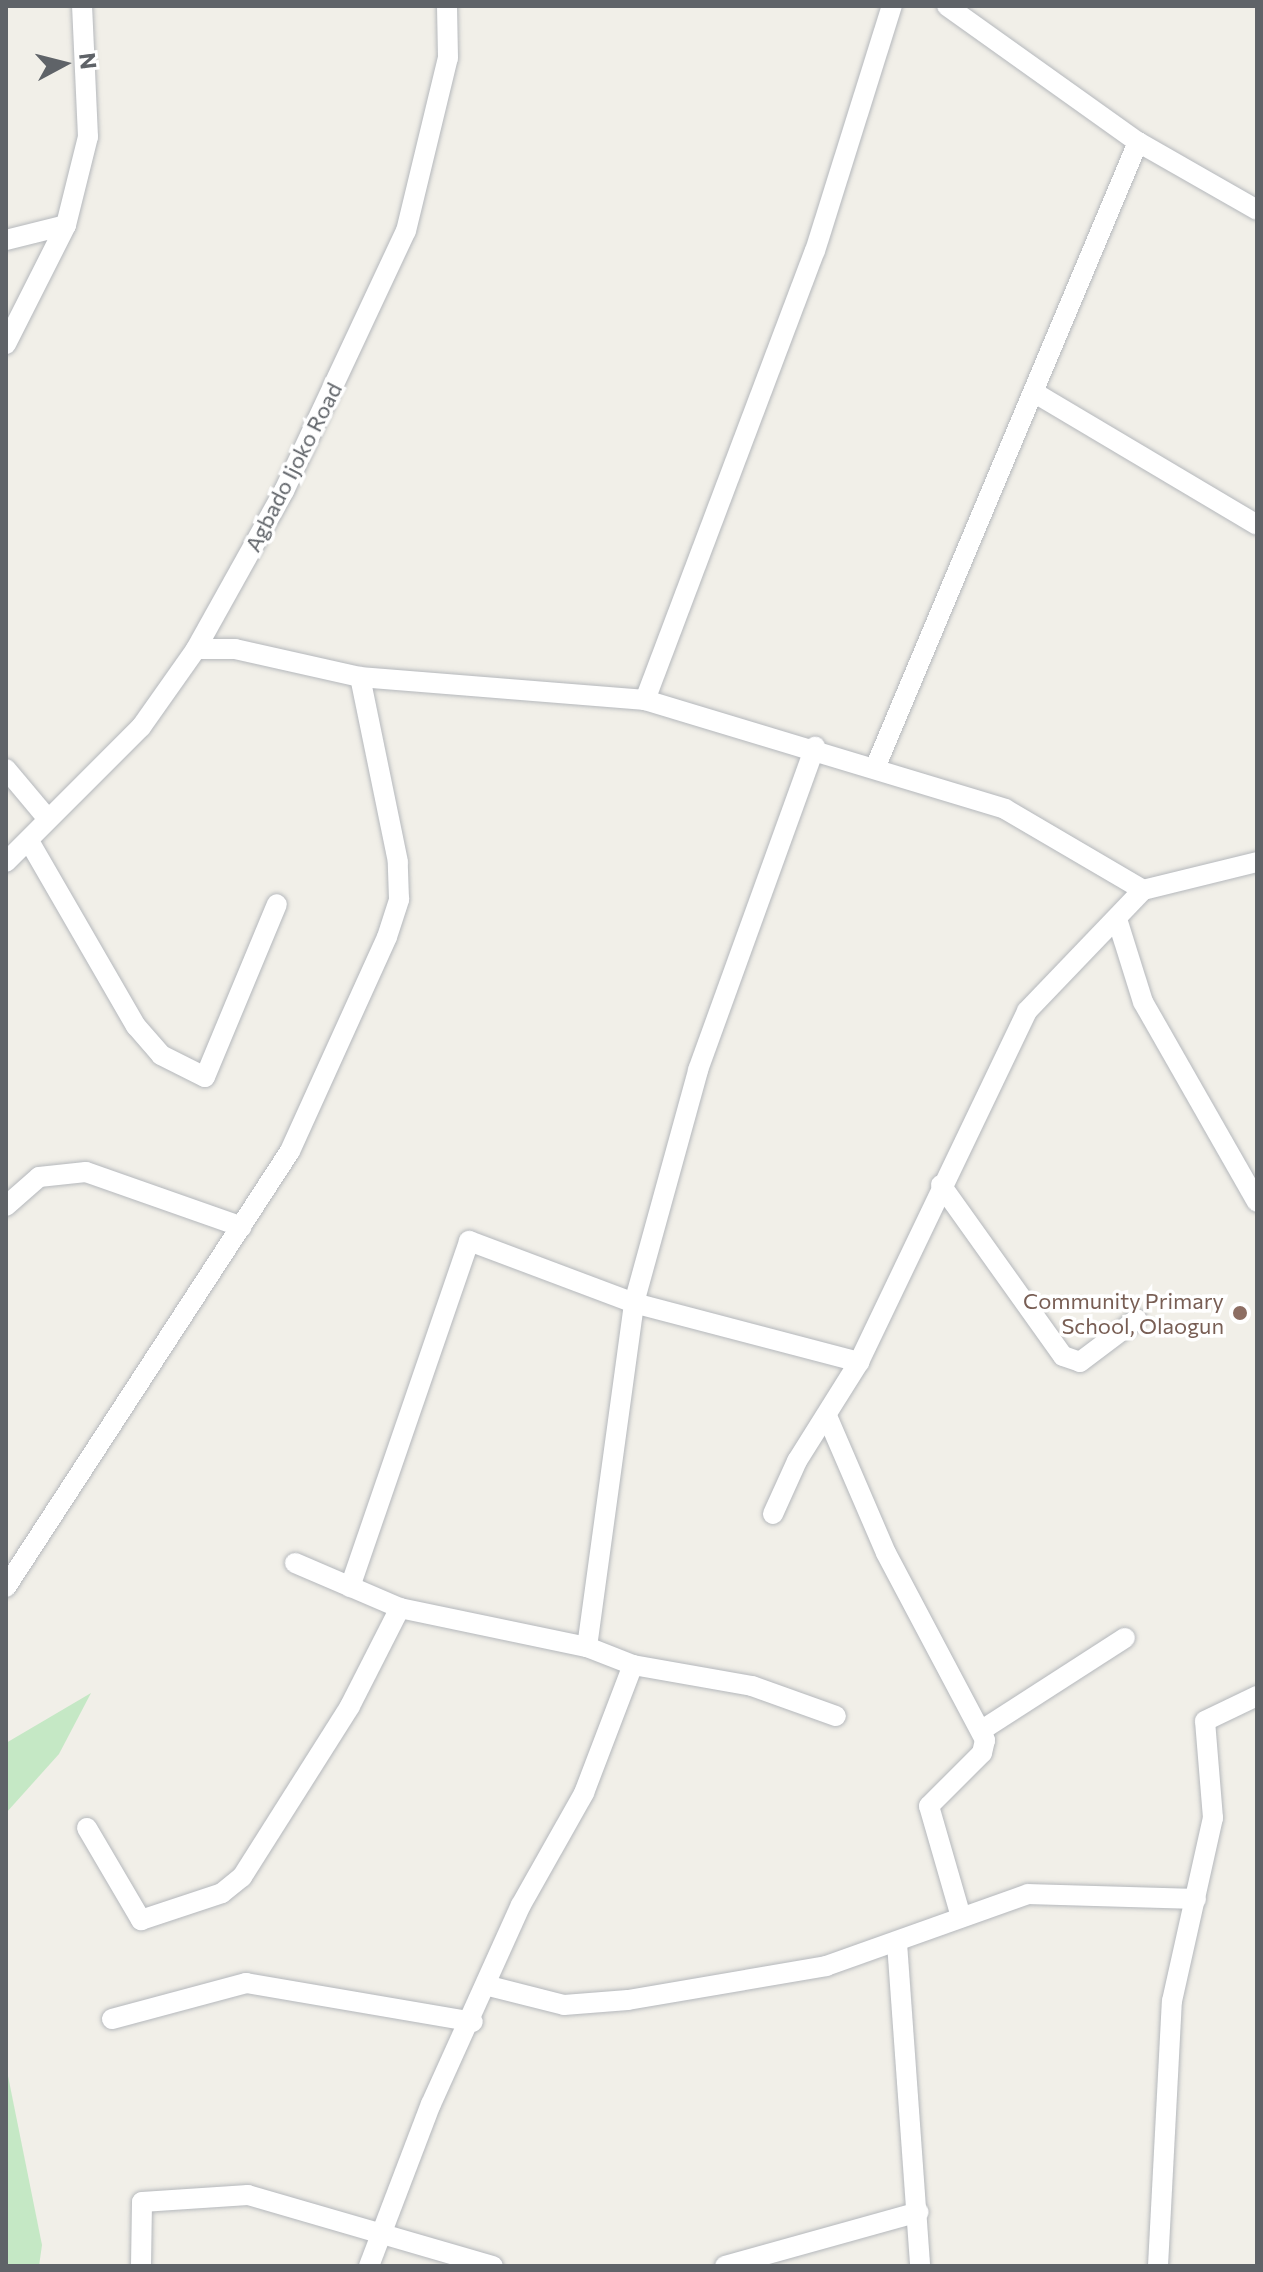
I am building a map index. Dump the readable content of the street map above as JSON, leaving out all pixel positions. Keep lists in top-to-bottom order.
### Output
{
  "streets": {
    "street": ["Agbado Ijoko Road"]
  },
  "places": ["Community Primary School, Olaogun"],
  "north": "right"
}
